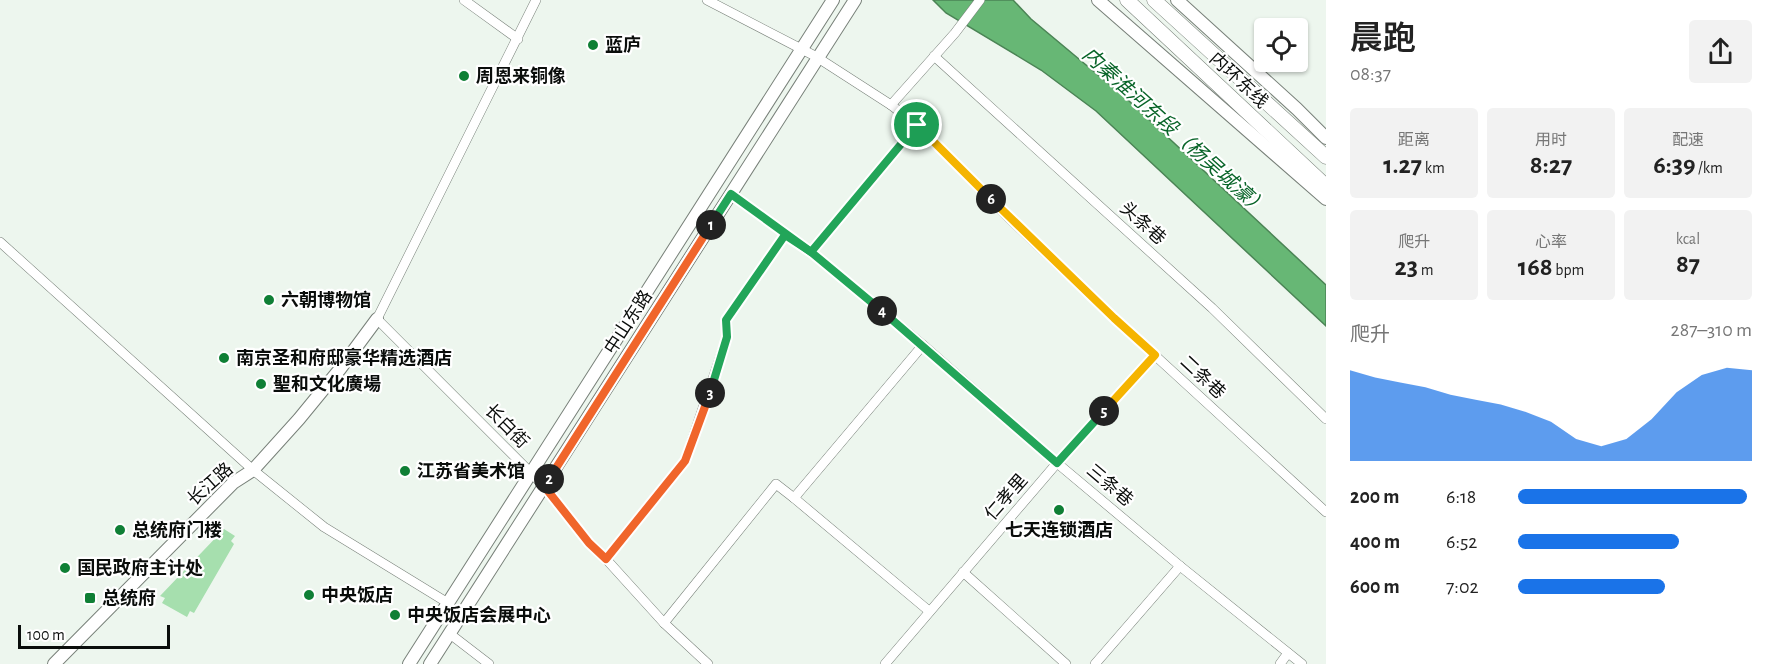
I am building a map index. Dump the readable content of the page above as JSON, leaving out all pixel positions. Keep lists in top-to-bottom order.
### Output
{
  "streets": {
    "highway": ["内环东线"],
    "main road": ["中山东路", "长江路"],
    "street": [
      "头条巷",
      "二条巷",
      "长白街",
      "三条巷",
      "仁孝里"
    ]
  },
  "crossings": [
    ["中山东路", "二条巷"],
    ["中山东路", "长白街"],
    ["中山东路", "三条巷"],
    ["二条巷", "仁孝里"],
    ["长白街", "长江路"],
    ["三条巷", "仁孝里"]
  ],
  "water": ["内秦淮河东段（杨吴城濠）"],
  "places": {
    "other": [
      "蓝庐",
      "周恩来铜像",
      "六朝博物馆",
      "南京圣和府邸豪华精选酒店",
      "聖和文化廣場",
      "江苏省美术馆",
      "七天连锁酒店",
      "总统府门楼",
      "国民政府主计处",
      "中央饭店",
      "中央饭店会展中心"
    ],
    "transit": ["总统府"]
  },
  "scale_bar": "100 m",
  "page": {
    "heading": ["晨跑", "08:37"],
    "stats": [
      ["距离", "1.27 km"],
      ["用时", "8:27"],
      ["配速", "6:39 /km"],
      ["爬升", "23 m"],
      ["心率", "168 bpm"],
      ["kcal", "87"]
    ],
    "pins": [
      "6",
      "1",
      "4",
      "3",
      "5",
      "2"
    ],
    "chart": ["爬升", "287–310 m"],
    "list": [
      {
        "name": "200 m",
        "note": "6:18"
      },
      {
        "name": "400 m",
        "note": "6:52"
      },
      {
        "name": "600 m",
        "note": "7:02"
      }
    ],
    "scale": "100 m"
  }
}
